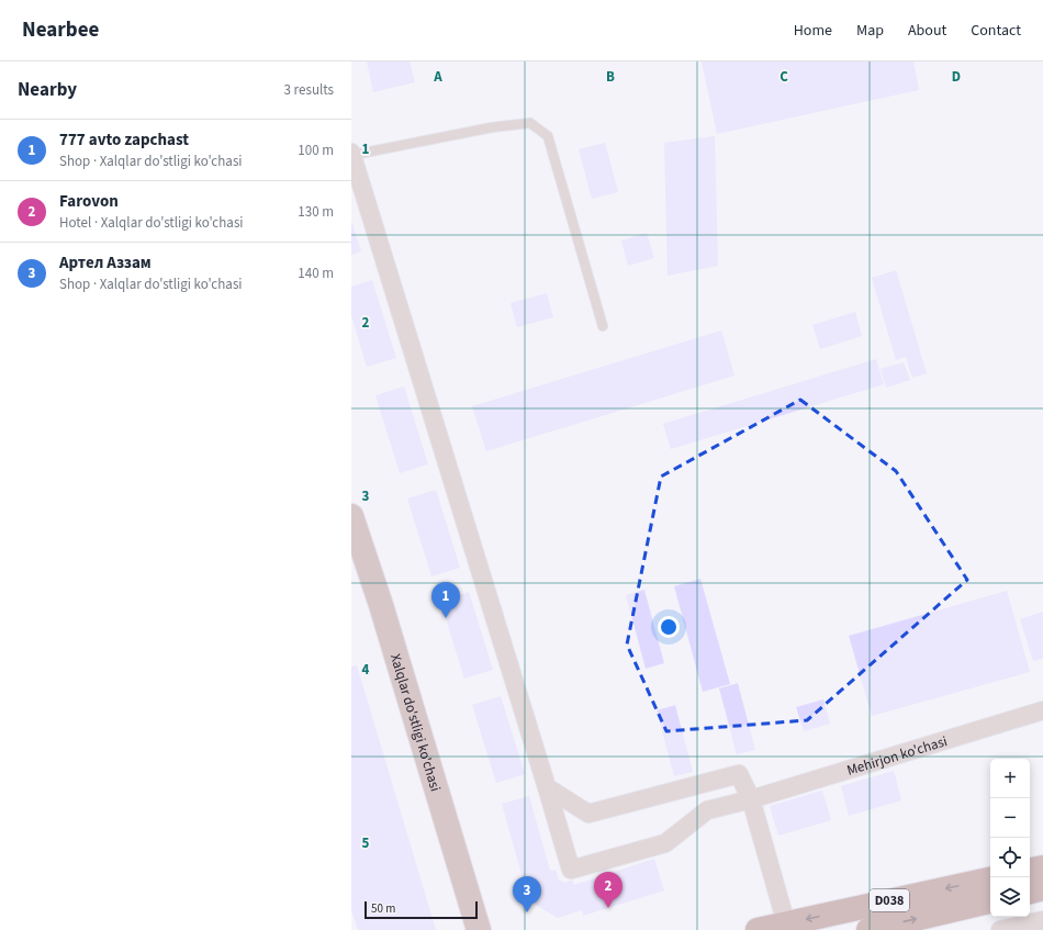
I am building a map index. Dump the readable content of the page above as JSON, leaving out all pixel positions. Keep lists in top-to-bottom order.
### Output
{
  "streets": {
    "main road": ["D038"],
    "street": ["Xalqlar do'stligi ko'chasi", "Mehirjon ko'chasi"]
  },
  "scale_bar": "50 m",
  "page": {
    "header": "Nearbee",
    "nav": [
      "Home",
      "Map",
      "About",
      "Contact"
    ],
    "heading": ["Nearby", "3 results"],
    "list": [
      {
        "mark": "1",
        "name": "777 avto zapchast",
        "note": "Shop · Xalqlar do'stligi ko'chasi",
        "value": "100 m"
      },
      {
        "mark": "2",
        "name": "Farovon",
        "note": "Hotel · Xalqlar do'stligi ko'chasi",
        "value": "130 m"
      },
      {
        "mark": "3",
        "name": "Артел Аззам",
        "note": "Shop · Xalqlar do'stligi ko'chasi",
        "value": "140 m"
      }
    ],
    "pins": ["1", "2", "3"],
    "map_buttons": ["+", "−"],
    "scale": "50 m"
  },
  "grid": {
    "columns": [
      "A",
      "B",
      "C",
      "D"
    ],
    "rows": [
      "1",
      "2",
      "3",
      "4",
      "5"
    ]
  }
}
